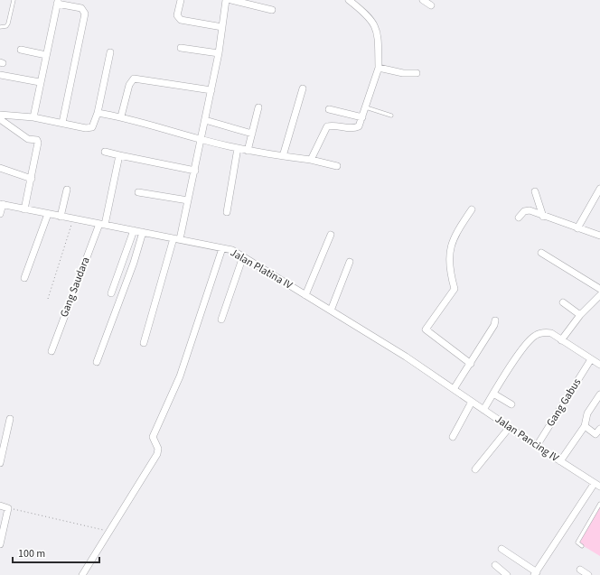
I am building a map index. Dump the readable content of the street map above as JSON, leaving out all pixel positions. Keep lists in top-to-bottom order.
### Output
{
  "streets": {
    "street": [
      "Jalan Platina IV",
      "Gang Saudara",
      "Gang Gabus",
      "Jalan Pancing IV"
    ]
  },
  "crossings": [
    ["Jalan Platina IV", "Gang Saudara"],
    ["Jalan Platina IV", "Jalan Pancing IV"],
    ["Gang Gabus", "Jalan Pancing IV"]
  ],
  "scale_bar": "100 m"
}
